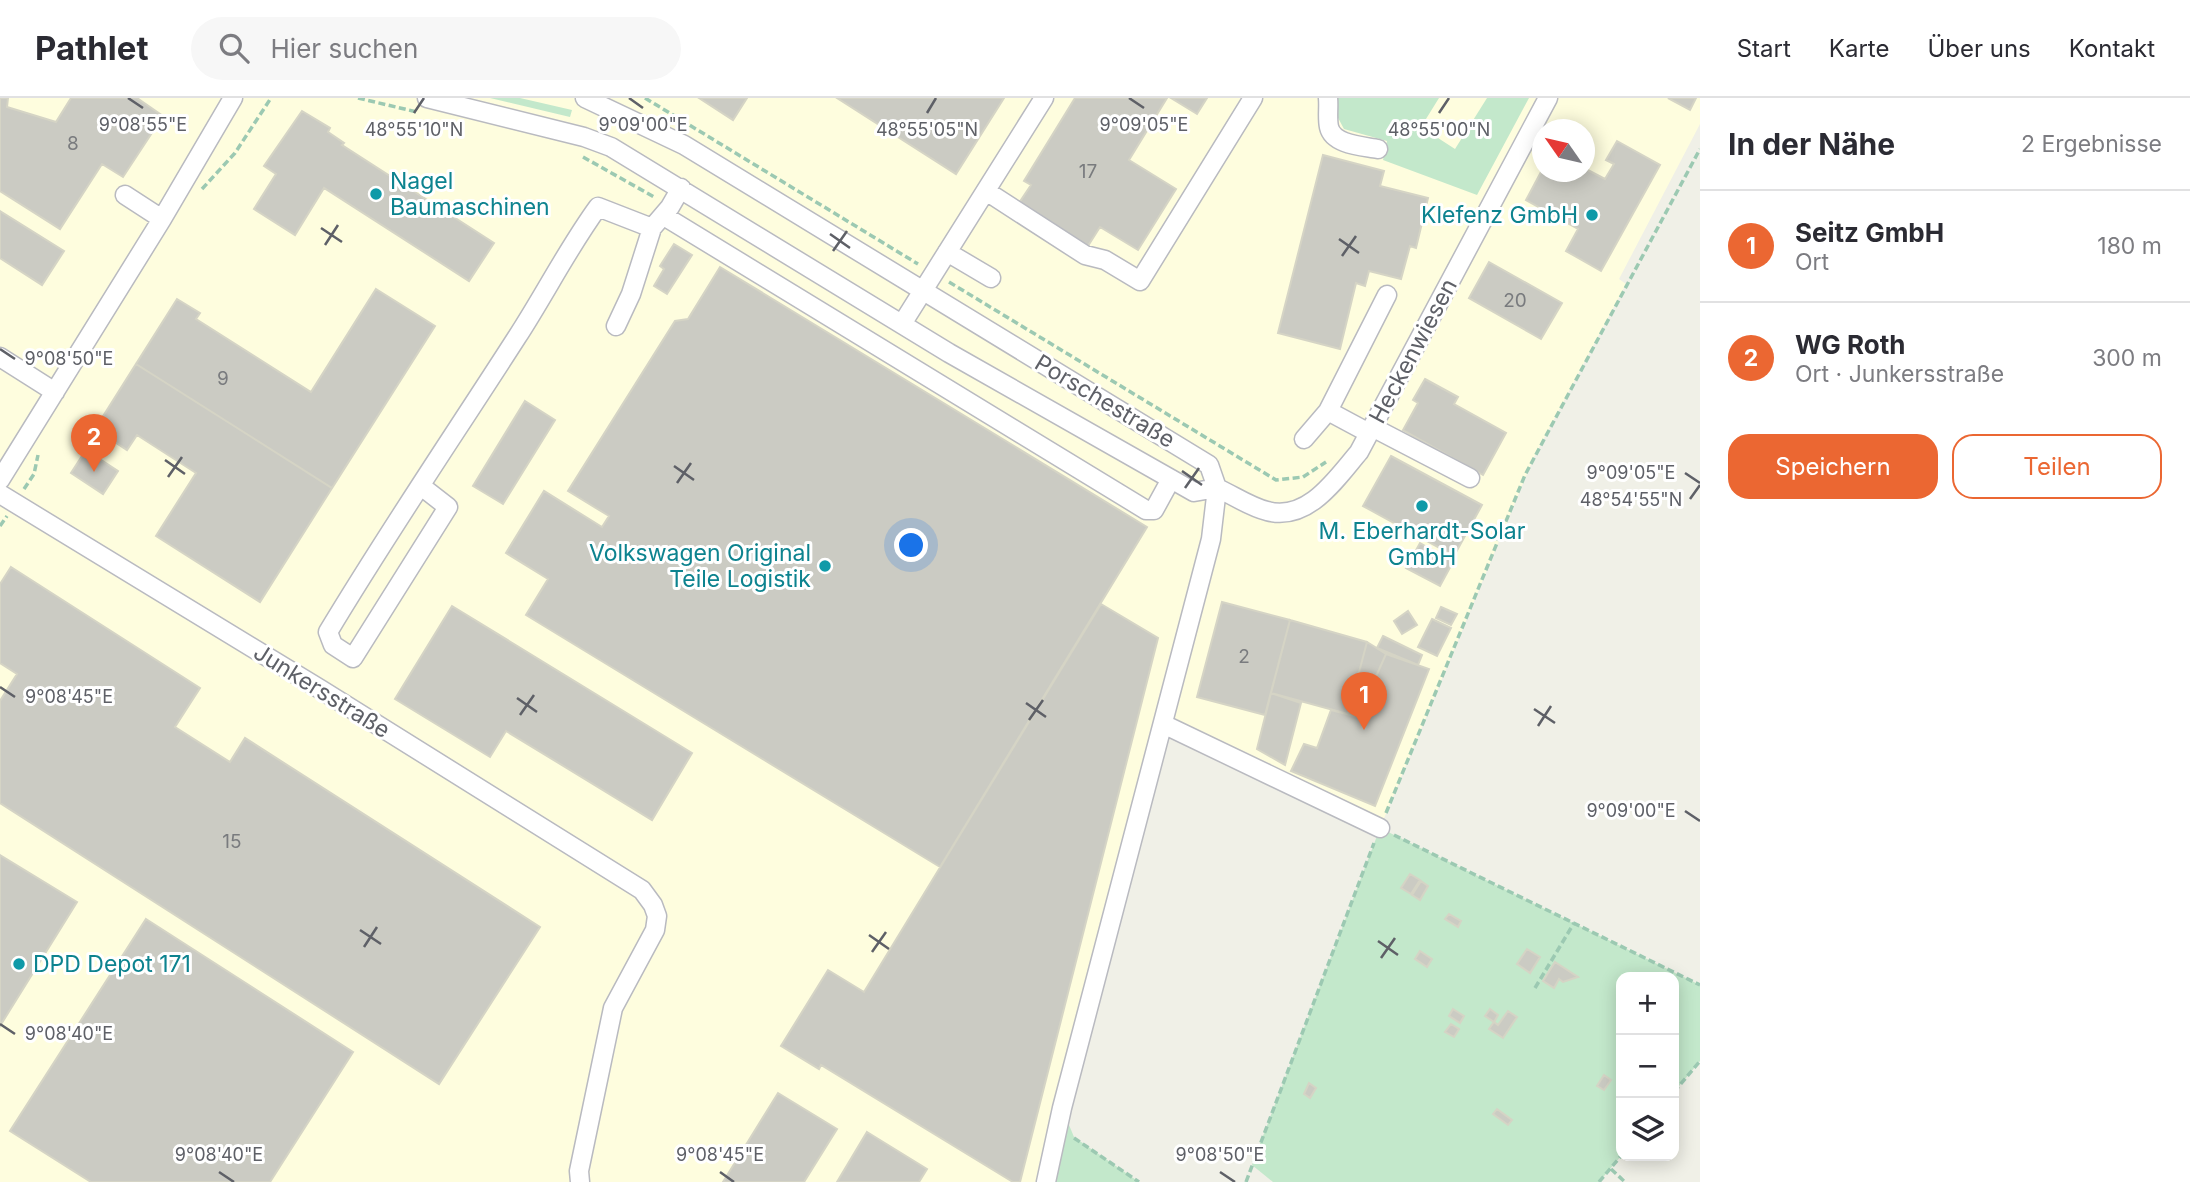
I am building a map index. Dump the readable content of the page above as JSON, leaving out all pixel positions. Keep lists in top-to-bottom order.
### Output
{
  "streets": {
    "street": ["Heckenwiesen", "Porschestraße", "Junkersstraße"]
  },
  "crossings": [
    ["Heckenwiesen", "Porschestraße"]
  ],
  "places": [
    "Nagel Baumaschinen",
    "Klefenz GmbH",
    "M. Eberhardt-Solar GmbH",
    "Volkswagen Original Teile Logistik",
    "DPD Depot 171"
  ],
  "house_numbers": [
    "8",
    "17",
    "20",
    "9",
    "2",
    "15"
  ],
  "north": "top left",
  "page": {
    "header": "Pathlet",
    "search": "Hier suchen",
    "nav": [
      "Start",
      "Karte",
      "Über uns",
      "Kontakt"
    ],
    "heading": ["In der Nähe", "2 Ergebnisse"],
    "list": [
      {
        "mark": "1",
        "name": "Seitz GmbH",
        "note": "Ort",
        "value": "180 m"
      },
      {
        "mark": "2",
        "name": "WG Roth",
        "note": "Ort · Junkersstraße",
        "value": "300 m"
      }
    ],
    "buttons": ["Speichern", "Teilen"],
    "pins": ["2", "1"],
    "map_buttons": ["+", "−"]
  },
  "coordinates": [
    "9°08'55\"E",
    "9°09'00\"E",
    "9°09'05\"E",
    "48°55'10\"N",
    "48°55'05\"N",
    "48°55'00\"N",
    "9°08'50\"E",
    "48°54'55\"N",
    "9°08'45\"E",
    "9°08'40\"E"
  ]
}
